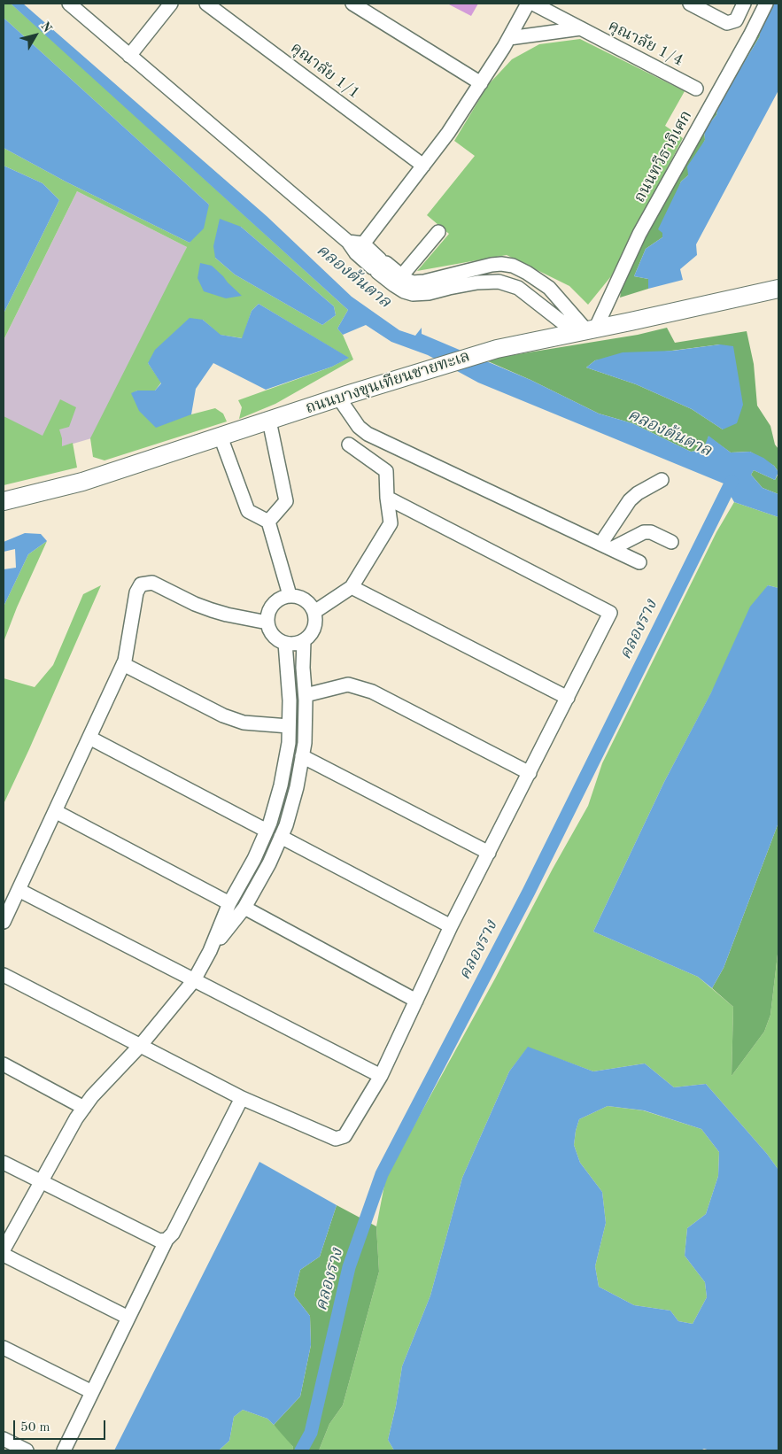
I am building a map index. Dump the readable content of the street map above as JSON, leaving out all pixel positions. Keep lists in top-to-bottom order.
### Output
{
  "streets": {
    "main road": ["ถนนบางขุนเทียนชายทะเล"],
    "street": ["คุณาลัย 1/4", "คุณาลัย 1/1", "ถนนทวีธาภิเศก"]
  },
  "crossings": [
    ["ถนนทวีธาภิเศก", "ถนนบางขุนเทียนชายทะเล"]
  ],
  "water": ["คลองต้นตาล", "คลองราง"],
  "scale_bar": "50 m",
  "north": "top right"
}
